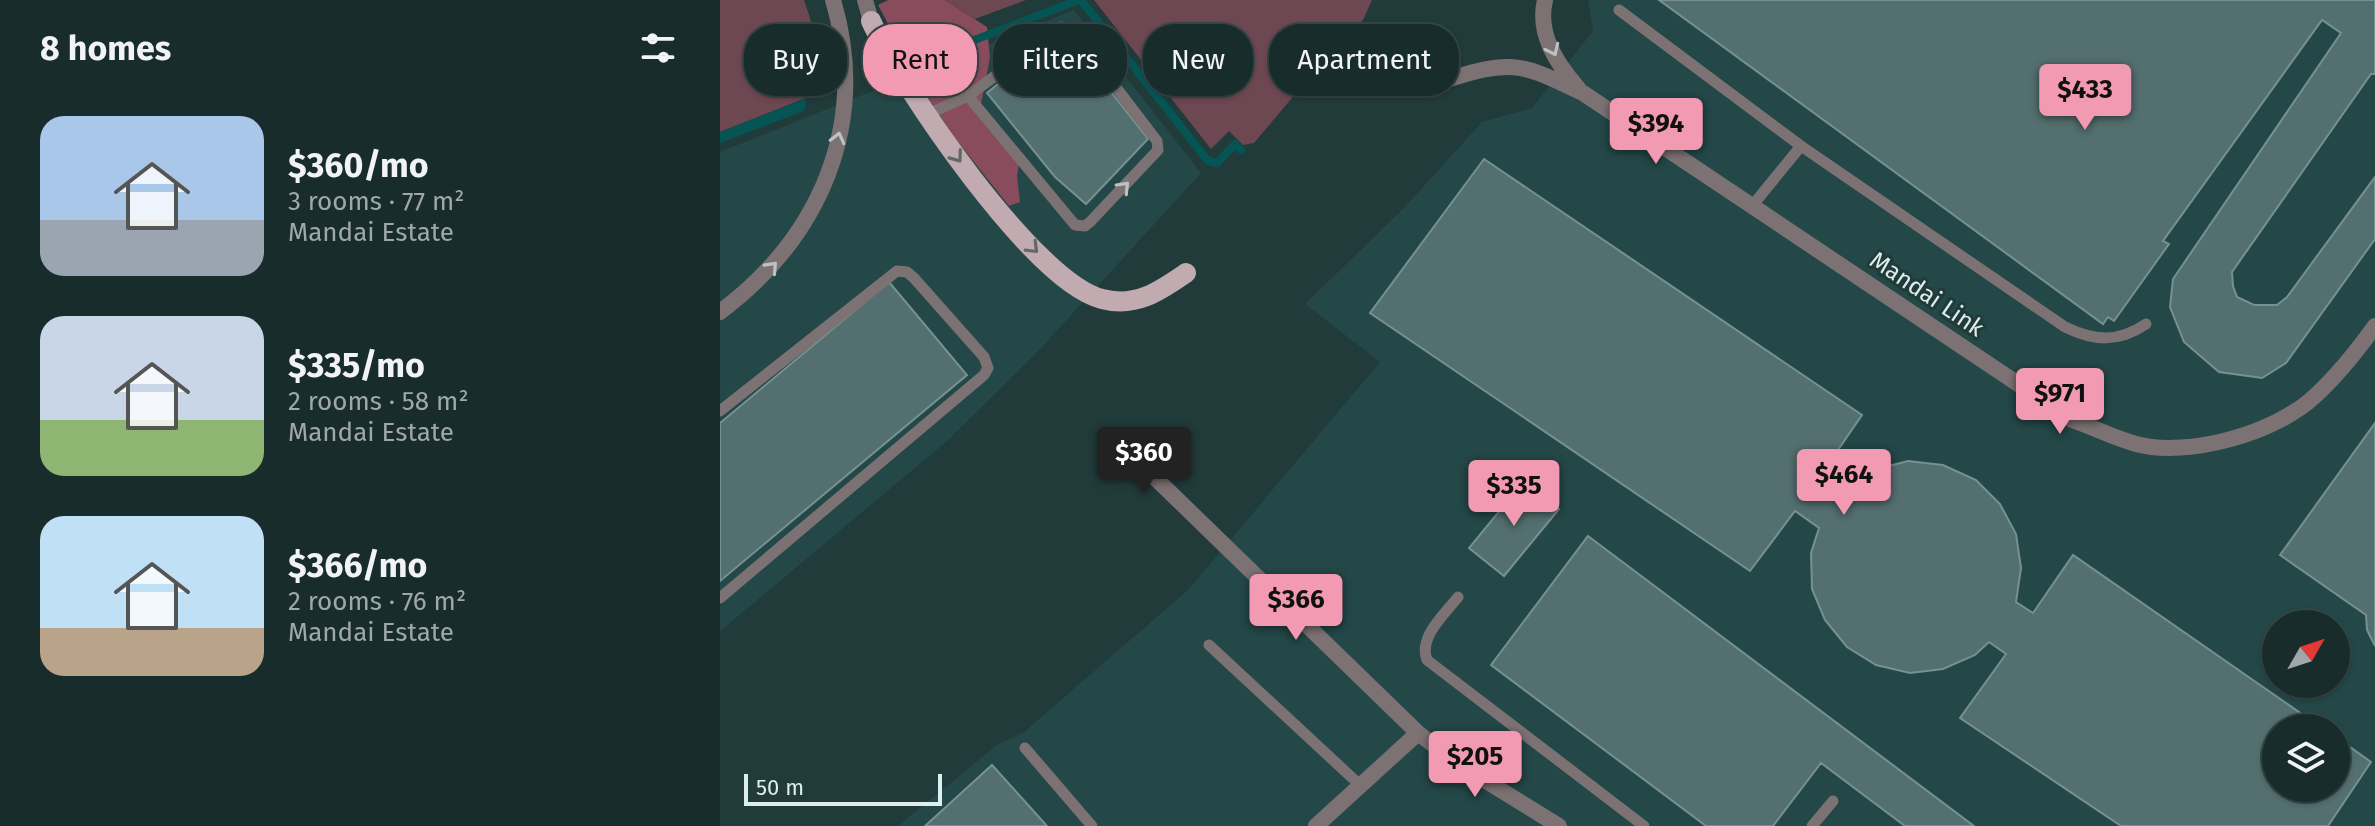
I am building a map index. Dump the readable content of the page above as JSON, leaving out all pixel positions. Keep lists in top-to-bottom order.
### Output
{
  "streets": {
    "street": ["Mandai Link"]
  },
  "scale_bar": "50 m",
  "north": "top right",
  "page": {
    "heading": "8 homes",
    "chip": [
      "Buy",
      "Rent",
      "Filters",
      "New",
      "Apartment"
    ],
    "price": [
      "$433",
      "$394",
      "$971",
      "$360",
      "$464",
      "$335",
      "$366",
      "$205"
    ],
    "list": [
      {
        "name": "$360/mo",
        "note": "3 rooms · 77 m² · Mandai Estate"
      },
      {
        "name": "$335/mo",
        "note": "2 rooms · 58 m² · Mandai Estate"
      },
      {
        "name": "$366/mo",
        "note": "2 rooms · 76 m² · Mandai Estate"
      }
    ],
    "scale": "50 m"
  }
}
